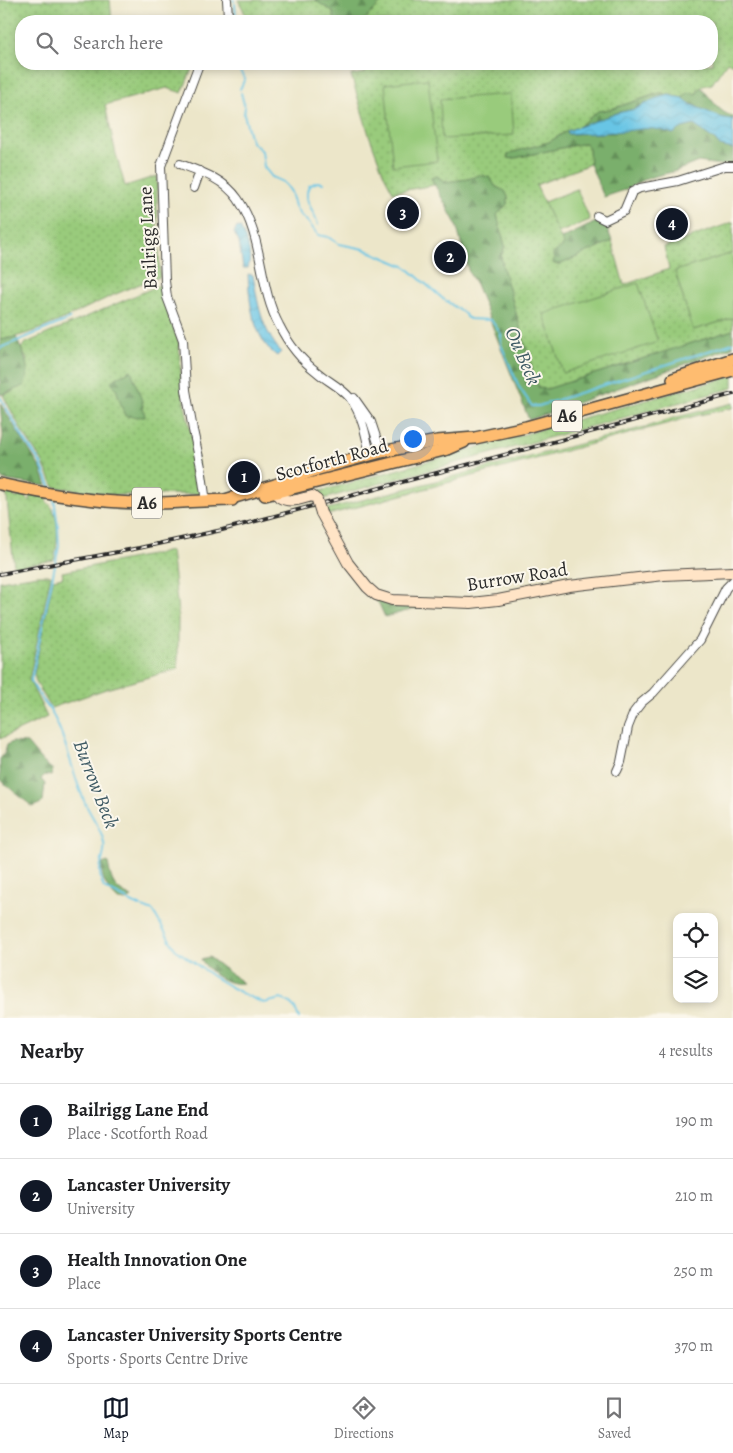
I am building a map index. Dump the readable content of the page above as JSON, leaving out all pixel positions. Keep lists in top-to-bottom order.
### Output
{
  "streets": {
    "main road": ["A6", "Scotforth Road"],
    "street": ["Bailrigg Lane", "Burrow Road"]
  },
  "crossings": [
    ["Bailrigg Lane", "Scotforth Road"],
    ["Scotforth Road", "Burrow Road"]
  ],
  "water": ["Ou Beck", "Burrow Beck"],
  "page": {
    "search": "Search here",
    "pins": [
      "3",
      "4",
      "2",
      "1"
    ],
    "heading": ["Nearby", "4 results"],
    "list": [
      {
        "mark": "1",
        "name": "Bailrigg Lane End",
        "note": "Place · Scotforth Road",
        "value": "190 m"
      },
      {
        "mark": "2",
        "name": "Lancaster University",
        "note": "University",
        "value": "210 m"
      },
      {
        "mark": "3",
        "name": "Health Innovation One",
        "note": "Place",
        "value": "250 m"
      },
      {
        "mark": "4",
        "name": "Lancaster University Sports Centre",
        "note": "Sports · Sports Centre Drive",
        "value": "370 m"
      }
    ],
    "nav": ["Map", "Directions", "Saved"]
  }
}
